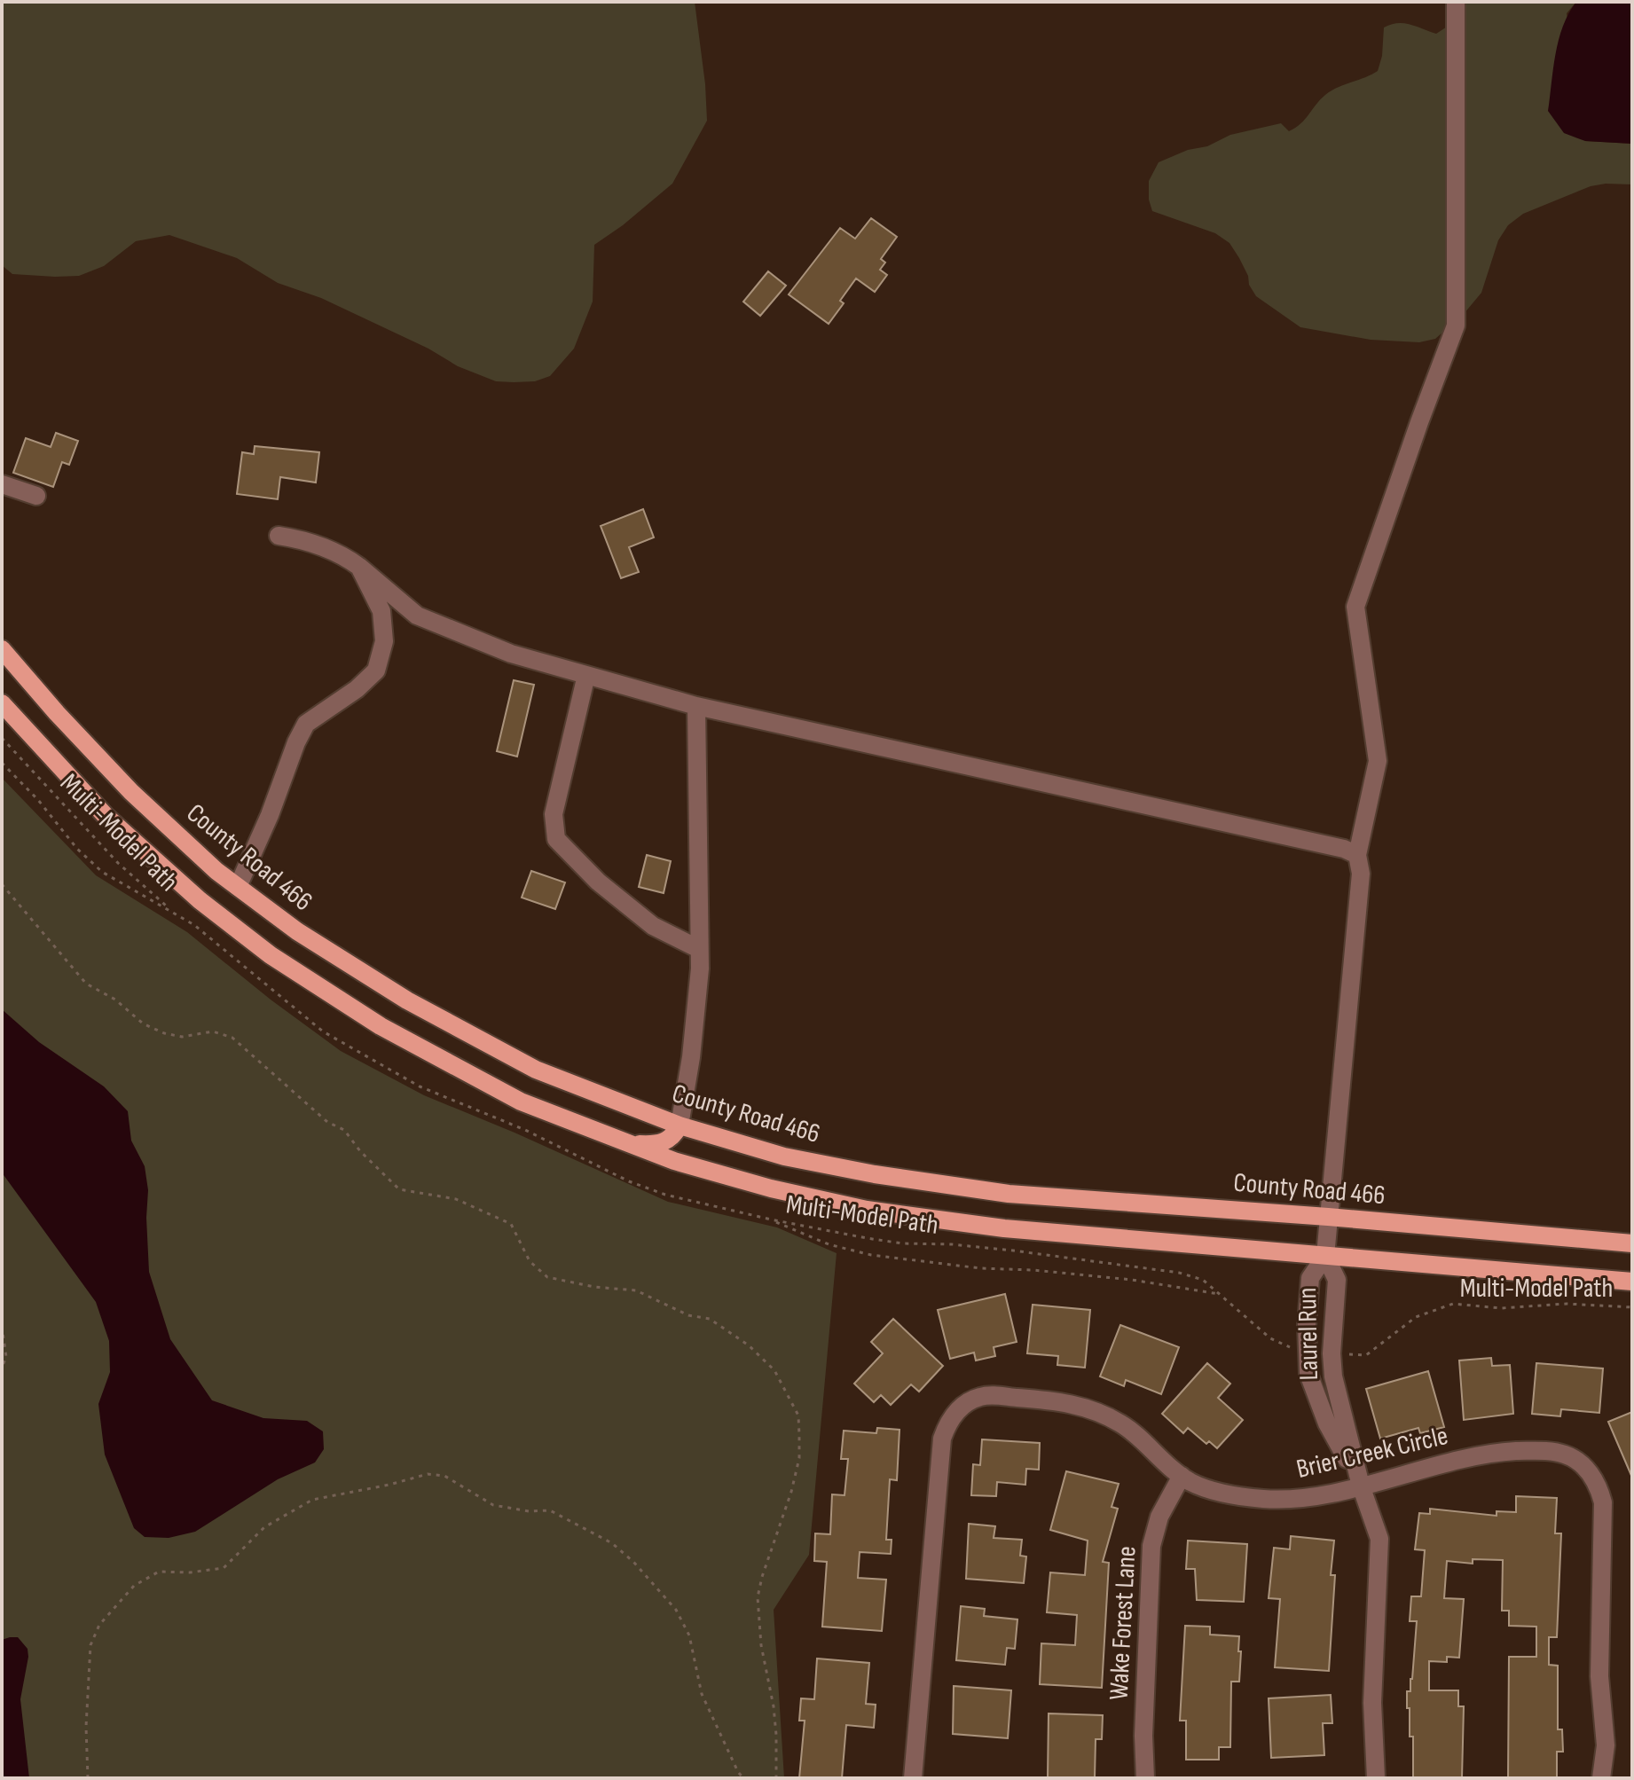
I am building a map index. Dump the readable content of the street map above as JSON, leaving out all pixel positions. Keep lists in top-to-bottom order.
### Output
{
  "streets": {
    "main road": ["County Road 466"],
    "street": ["Laurel Run", "Brier Creek Circle", "Wake Forest Lane"],
    "path": ["Multi-Model Path"]
  },
  "crossings": [
    ["Multi-Model Path", "Laurel Run"],
    ["Laurel Run", "Brier Creek Circle"],
    ["Brier Creek Circle", "Wake Forest Lane"]
  ]
}
